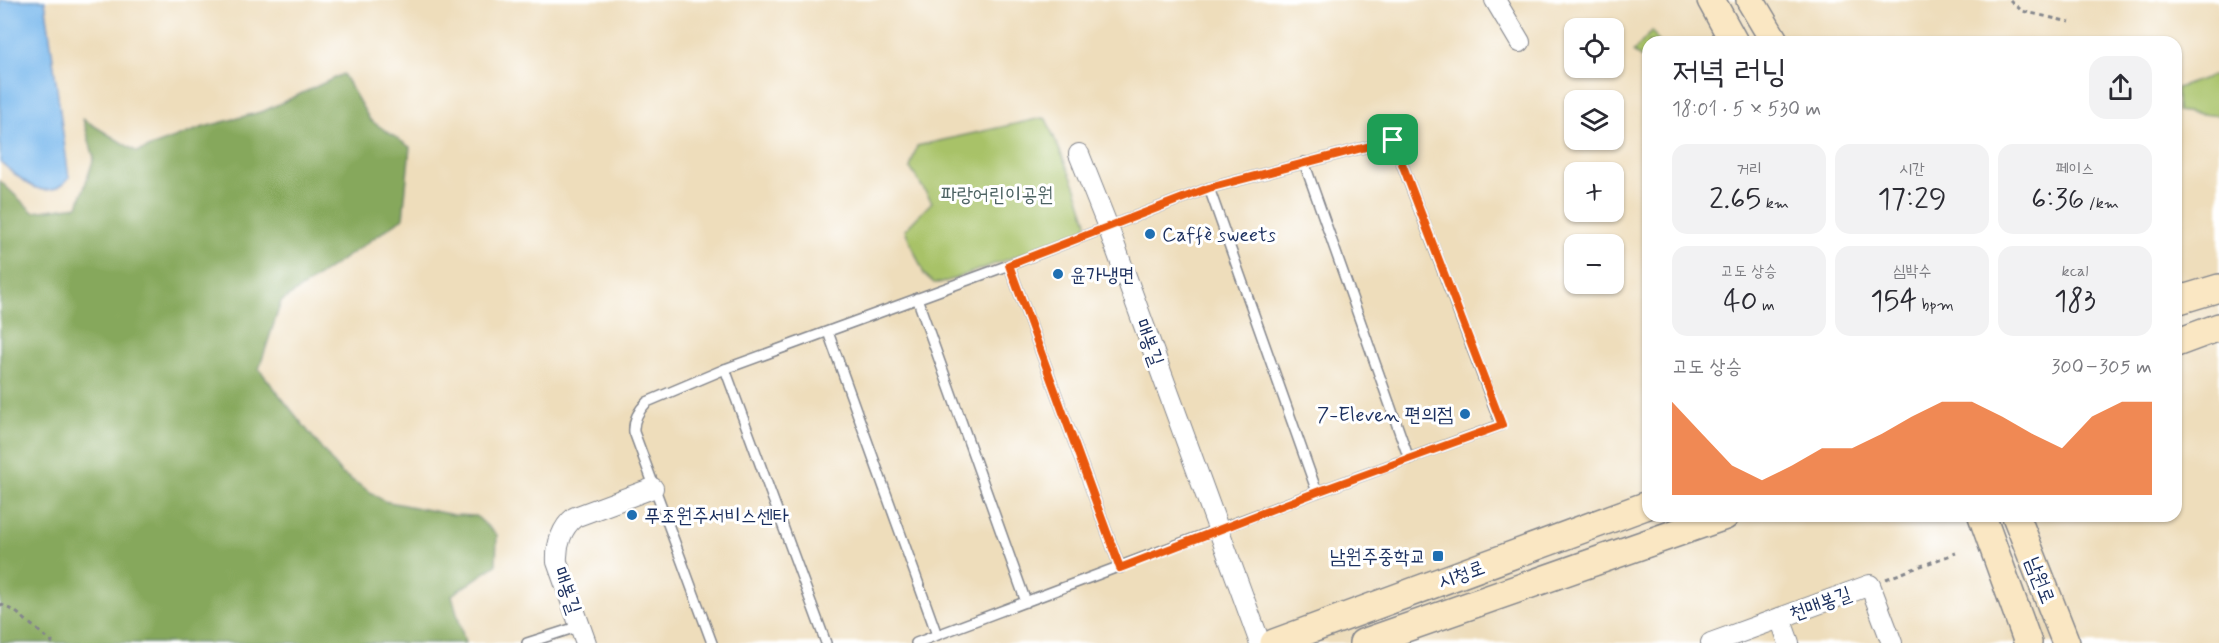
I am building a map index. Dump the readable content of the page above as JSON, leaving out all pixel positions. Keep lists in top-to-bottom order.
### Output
{
  "streets": {
    "street": [
      "매봉길",
      "시청로",
      "남원로",
      "천매봉길"
    ]
  },
  "parks": ["파랑어린이공원"],
  "places": {
    "other": [
      "Caffè sweets",
      "윤가냉면",
      "7-Eleven 편의점",
      "푸조원주서비스센타"
    ],
    "transit": ["남원주중학교"]
  },
  "page": {
    "map_buttons": ["+", "−"],
    "heading": ["저녁 러닝", "18:01 · 5 × 530 m"],
    "stats": [
      ["거리", "2.65 km"],
      ["시간", "17:29"],
      ["페이스", "6:36 /km"],
      ["고도 상승", "40 m"],
      ["심박수", "154 bpm"],
      ["kcal", "183"]
    ],
    "chart": ["고도 상승", "300–305 m"]
  }
}
